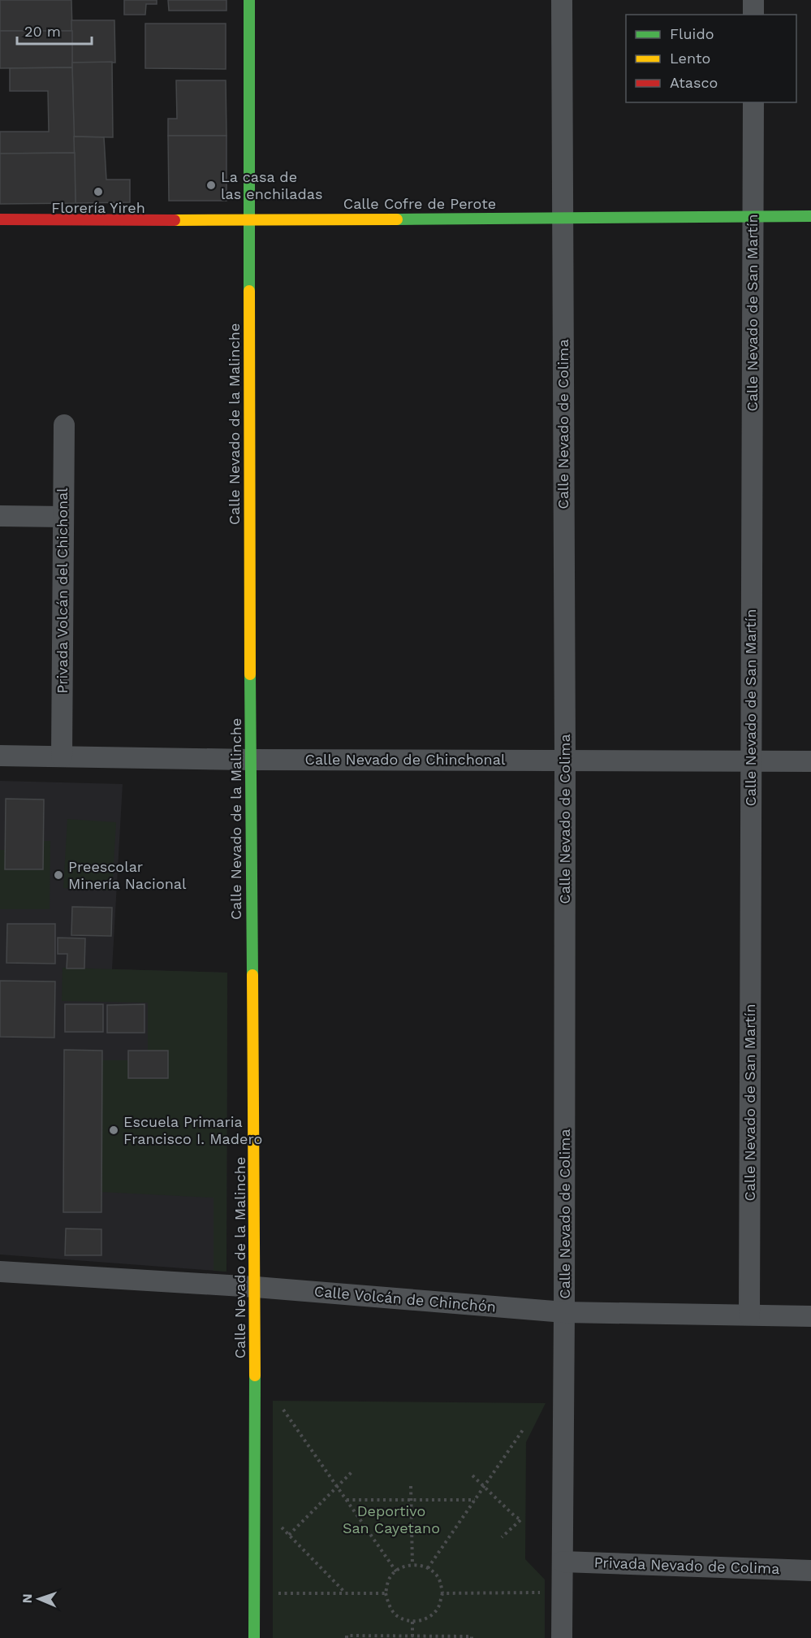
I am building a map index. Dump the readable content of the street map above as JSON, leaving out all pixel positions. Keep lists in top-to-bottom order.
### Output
{
  "streets": {
    "street": [
      "Calle Cofre de Perote",
      "Calle Nevado de San Martín",
      "Calle Nevado de la Malinche",
      "Calle Nevado de Colima",
      "Privada Volcán del Chichonal",
      "Calle Nevado de Chinchonal",
      "Calle Volcán de Chinchón",
      "Privada Nevado de Colima"
    ]
  },
  "crossings": [
    ["Calle Cofre de Perote", "Calle Nevado de San Martín"],
    ["Calle Cofre de Perote", "Calle Nevado de la Malinche"],
    ["Calle Cofre de Perote", "Calle Nevado de Colima"],
    ["Calle Nevado de San Martín", "Calle Nevado de Chinchonal"],
    ["Calle Nevado de San Martín", "Calle Volcán de Chinchón"],
    ["Calle Nevado de la Malinche", "Calle Nevado de Chinchonal"],
    ["Calle Nevado de la Malinche", "Calle Volcán de Chinchón"],
    ["Calle Nevado de Colima", "Calle Nevado de Chinchonal"],
    ["Calle Nevado de Colima", "Calle Volcán de Chinchón"],
    ["Calle Nevado de Colima", "Privada Nevado de Colima"],
    ["Privada Volcán del Chichonal", "Calle Nevado de Chinchonal"]
  ],
  "parks": ["Deportivo San Cayetano"],
  "places": [
    "La casa de las enchiladas",
    "Florería Yireh",
    "Preescolar Minería Nacional",
    "Escuela Primaria Francisco I. Madero"
  ],
  "legend": ["Fluido", "Lento", "Atasco"],
  "scale_bar": "20 m",
  "north": "left"
}
